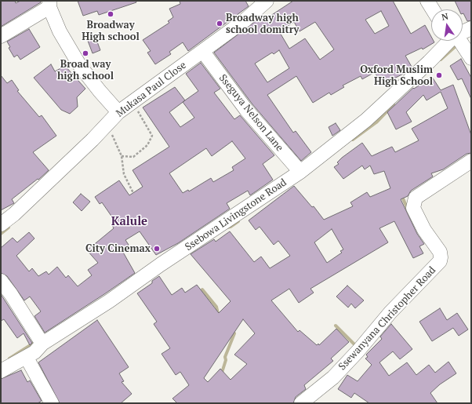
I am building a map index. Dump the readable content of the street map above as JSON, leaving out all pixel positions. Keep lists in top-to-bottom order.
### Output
{
  "streets": {
    "street": [
      "Mukasa Paul Close",
      "Sseguya Nelson Lane",
      "Ssebowa Livingstone Road",
      "Ssewanyana Christopher Road"
    ]
  },
  "crossings": [
    ["Mukasa Paul Close", "Sseguya Nelson Lane"],
    ["Sseguya Nelson Lane", "Ssebowa Livingstone Road"]
  ],
  "districts": ["Kalule"],
  "places": [
    "Broadway High school",
    "Broadway high school domitry",
    "Broad way high school",
    "Oxford Muslim High School",
    "City Cinemax"
  ],
  "north": "top"
}
